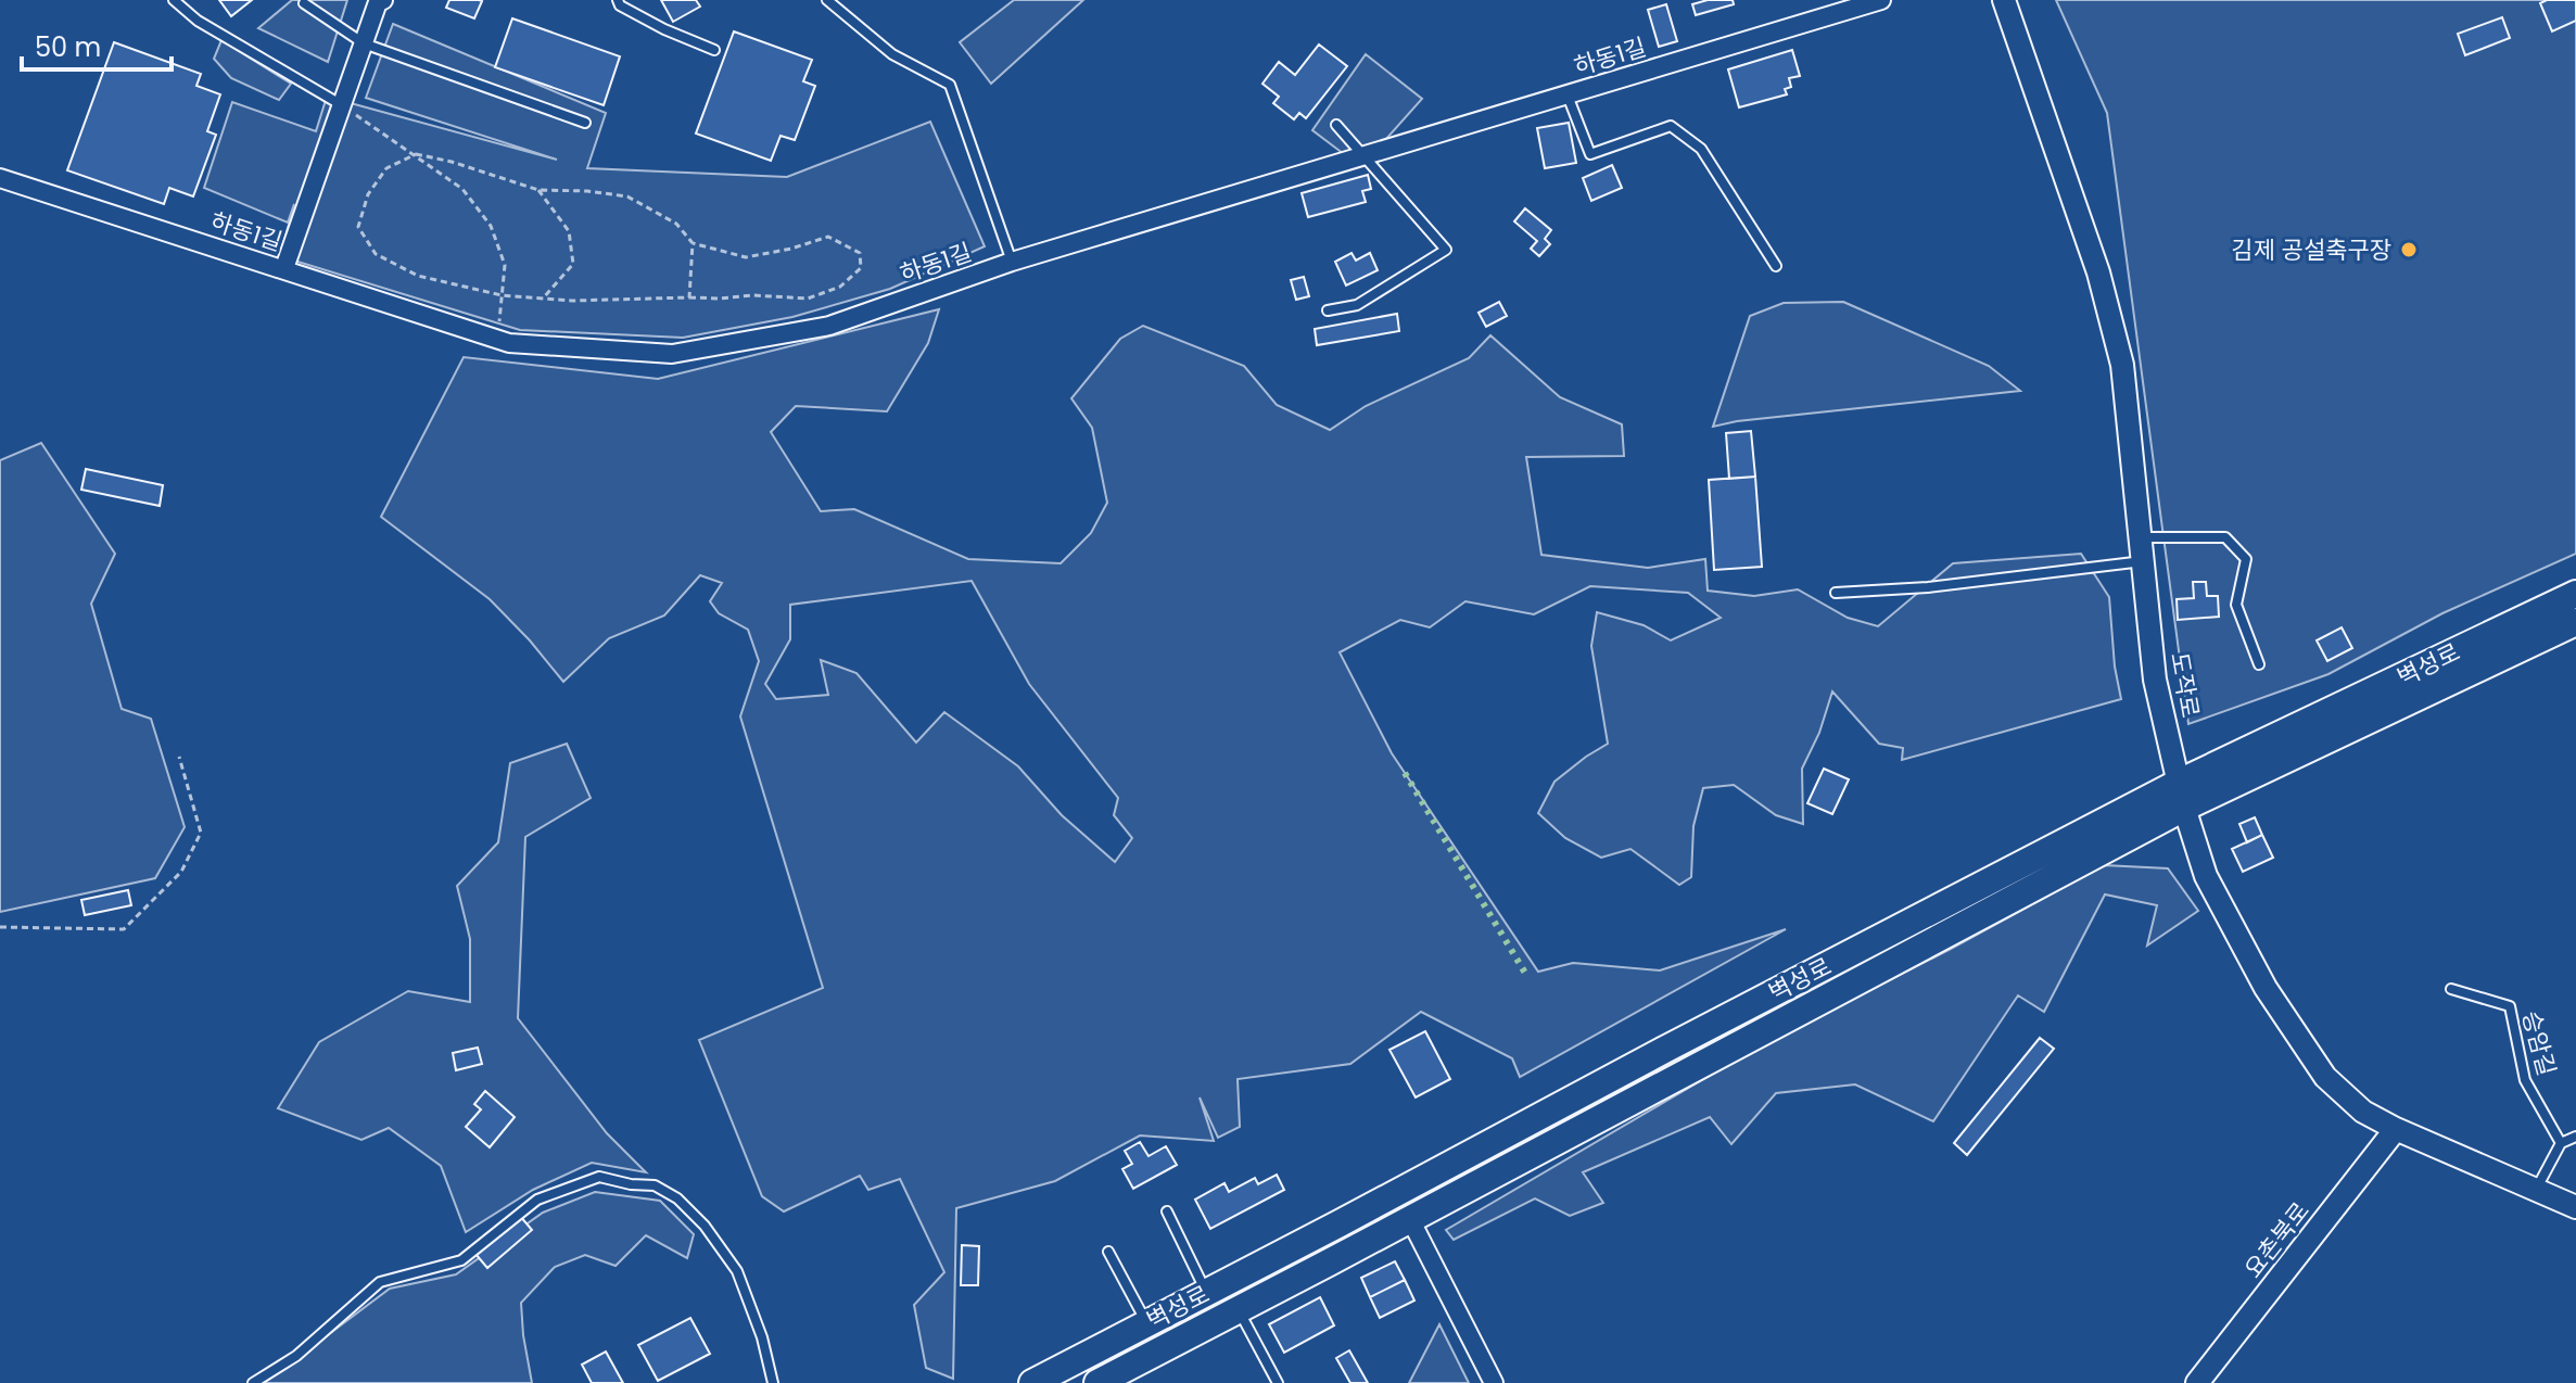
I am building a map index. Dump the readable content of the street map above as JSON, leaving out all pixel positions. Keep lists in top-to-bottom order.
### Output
{
  "streets": {
    "main road": ["벽성로"],
    "street": ["하동1길", "도작로", "요촌북로"],
    "lane": ["승암길"]
  },
  "crossings": [
    ["벽성로", "도작로"],
    ["도작로", "요촌북로"]
  ],
  "places": ["김제 공설축구장"],
  "scale_bar": "50 m"
}
